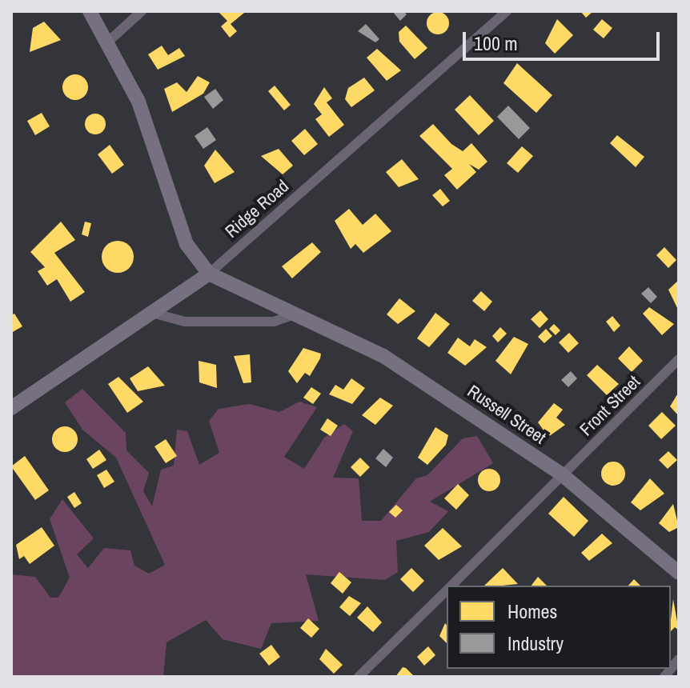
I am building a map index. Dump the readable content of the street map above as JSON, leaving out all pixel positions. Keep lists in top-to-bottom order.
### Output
{
  "streets": {
    "main road": ["Ridge Road", "Russell Street"],
    "street": ["Front Street"]
  },
  "crossings": [
    ["Ridge Road", "Russell Street"],
    ["Front Street", "Russell Street"]
  ],
  "legend": ["Homes", "Industry"],
  "scale_bar": "100 m"
}
